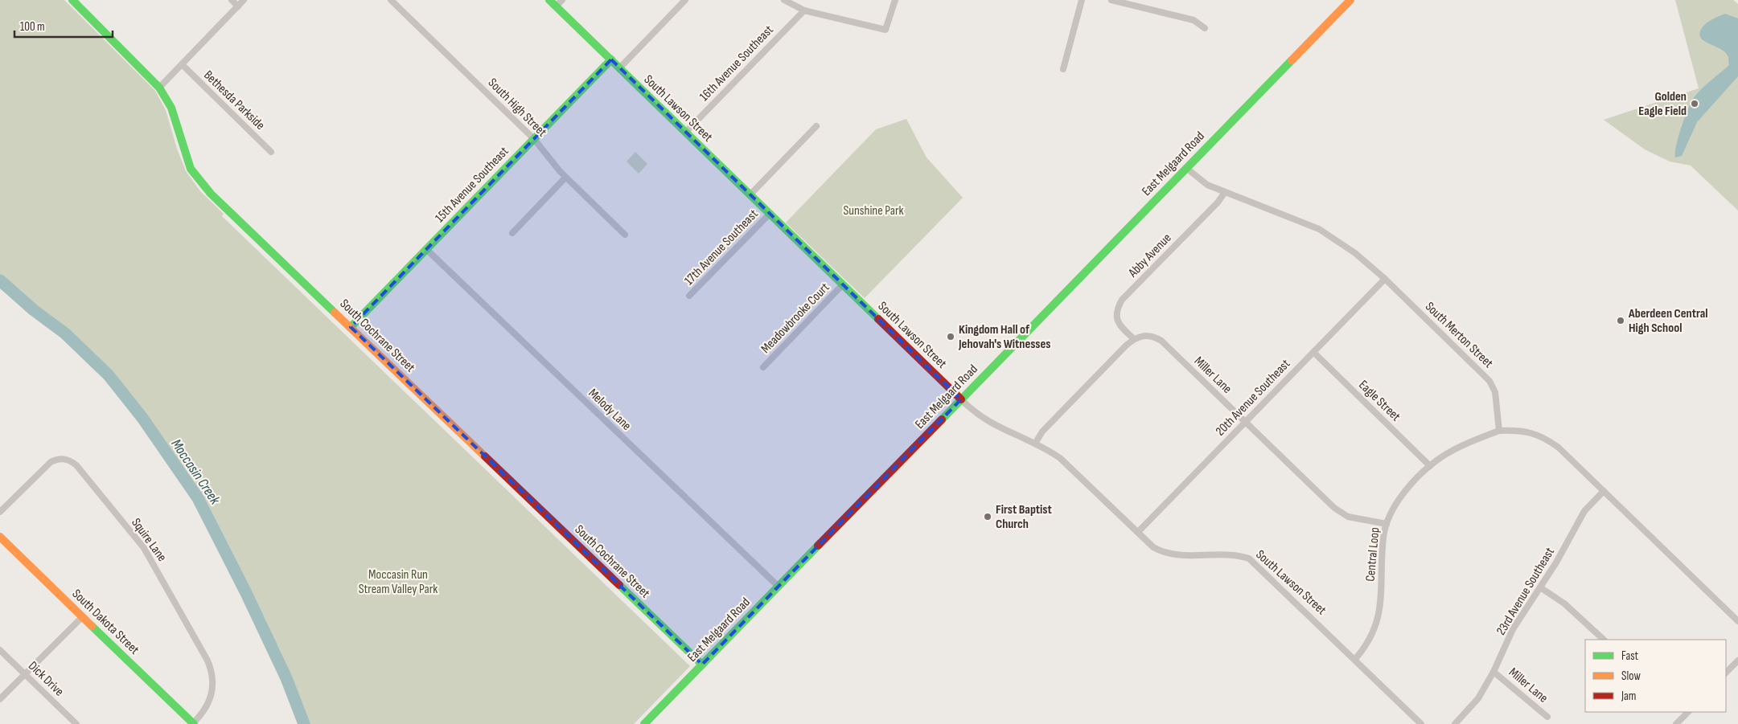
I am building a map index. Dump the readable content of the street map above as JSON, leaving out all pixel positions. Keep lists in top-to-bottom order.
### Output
{
  "streets": {
    "street": [
      "16th Avenue Southeast",
      "Bethesda Parkside",
      "South High Street",
      "South Lawson Street",
      "East Melgaard Road",
      "15th Avenue Southeast",
      "17th Avenue Southeast",
      "Abby Avenue",
      "Meadowbrooke Court",
      "South Merton Street",
      "South Cochrane Street",
      "Miller Lane",
      "20th Avenue Southeast",
      "Eagle Street",
      "Melody Lane",
      "Squire Lane",
      "Central Loop",
      "23rd Avenue Southeast",
      "South Dakota Street",
      "Dick Drive"
    ]
  },
  "crossings": [
    ["16th Avenue Southeast", "South Lawson Street"],
    ["South High Street", "15th Avenue Southeast"],
    ["South Lawson Street", "East Melgaard Road"],
    ["South Lawson Street", "15th Avenue Southeast"],
    ["South Lawson Street", "17th Avenue Southeast"],
    ["South Lawson Street", "Meadowbrooke Court"],
    ["South Lawson Street", "20th Avenue Southeast"],
    ["South Lawson Street", "Central Loop"],
    ["East Melgaard Road", "South Merton Street"],
    ["East Melgaard Road", "South Cochrane Street"],
    ["East Melgaard Road", "Melody Lane"],
    ["15th Avenue Southeast", "South Cochrane Street"],
    ["15th Avenue Southeast", "Melody Lane"],
    ["Abby Avenue", "South Merton Street"],
    ["Abby Avenue", "Miller Lane"],
    ["South Merton Street", "20th Avenue Southeast"],
    ["South Merton Street", "Central Loop"],
    ["Miller Lane", "20th Avenue Southeast"],
    ["Miller Lane", "Central Loop"],
    ["Miller Lane", "23rd Avenue Southeast"],
    ["20th Avenue Southeast", "Eagle Street"],
    ["Eagle Street", "Central Loop"],
    ["Squire Lane", "South Dakota Street"]
  ],
  "water": ["Moccasin Creek"],
  "parks": ["Sunshine Park", "Moccasin Run Stream Valley Park"],
  "places": [
    "Golden Eagle Field",
    "Aberdeen Central High School",
    "Kingdom Hall of Jehovah's Witnesses",
    "First Baptist Church"
  ],
  "legend": ["Fast", "Slow", "Jam"],
  "scale_bar": "100 m"
}
